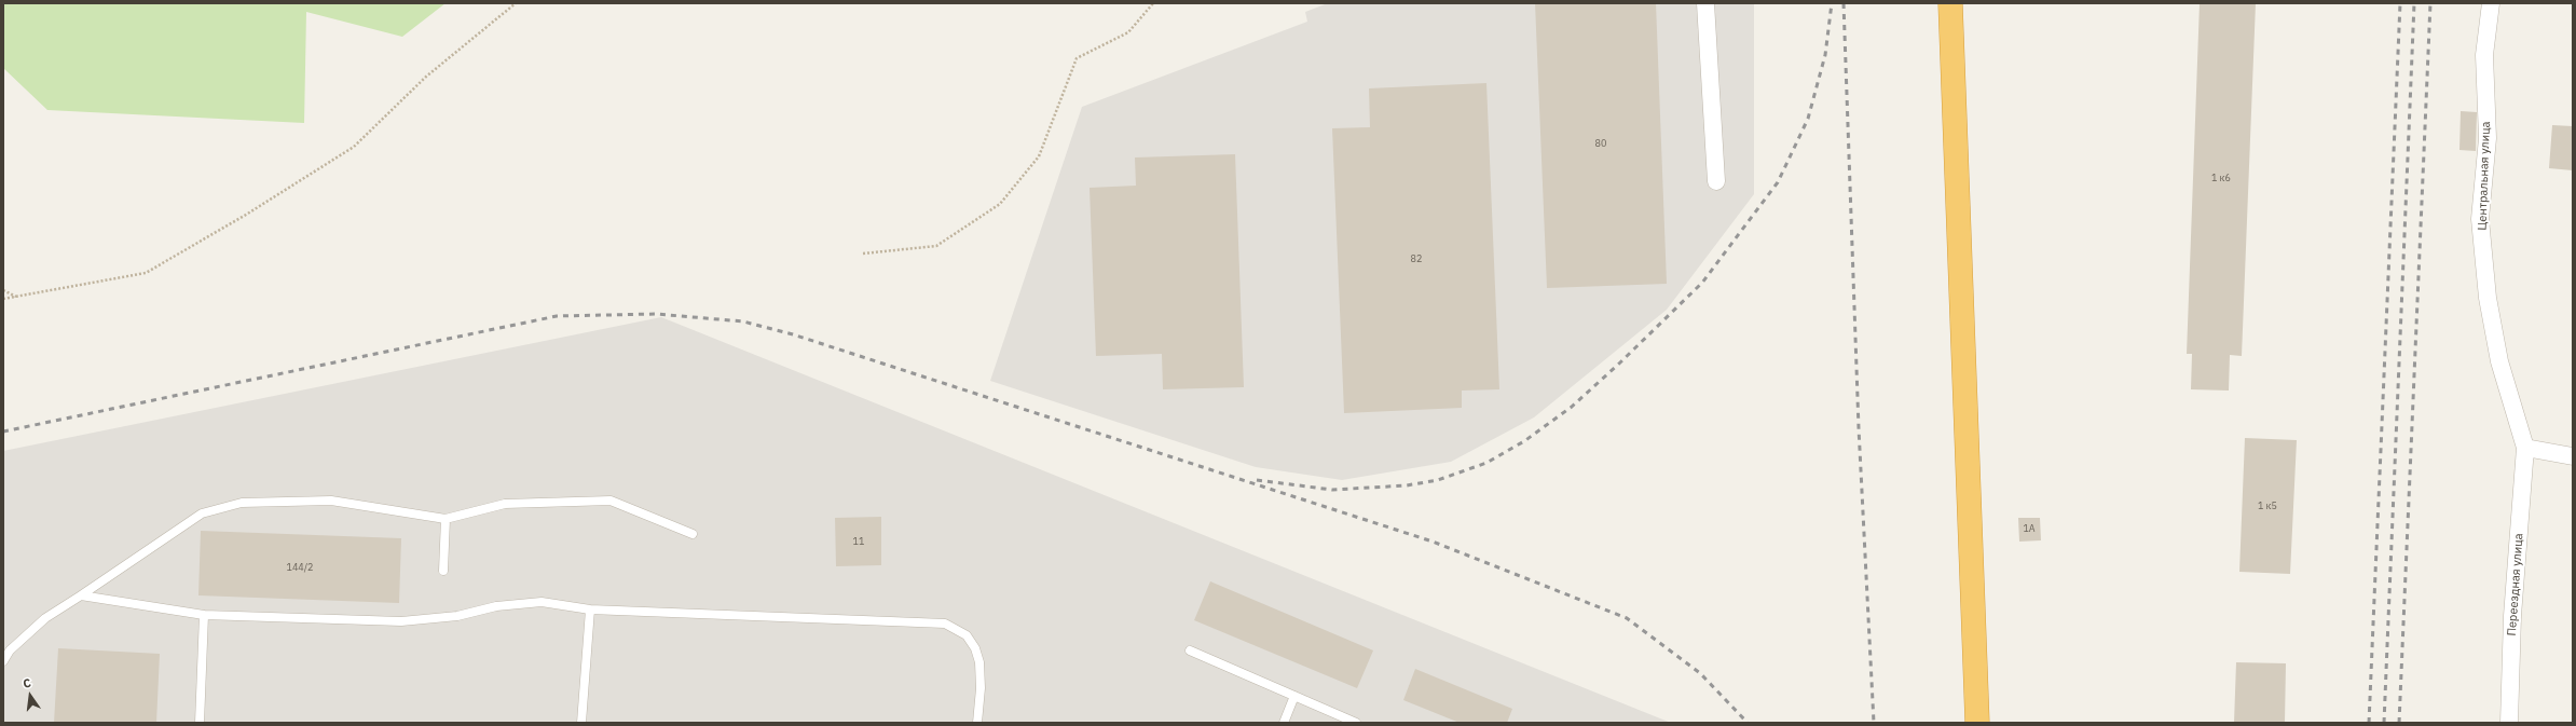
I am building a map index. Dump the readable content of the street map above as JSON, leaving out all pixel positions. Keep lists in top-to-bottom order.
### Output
{
  "streets": {
    "street": ["Центральная улица", "Переездная улица"]
  },
  "crossings": [
    ["Центральная улица", "Переездная улица"]
  ],
  "house_numbers": [
    "80",
    "1 к6",
    "82",
    "1 к5",
    "1А",
    "11",
    "144/2"
  ],
  "north": "top"
}
